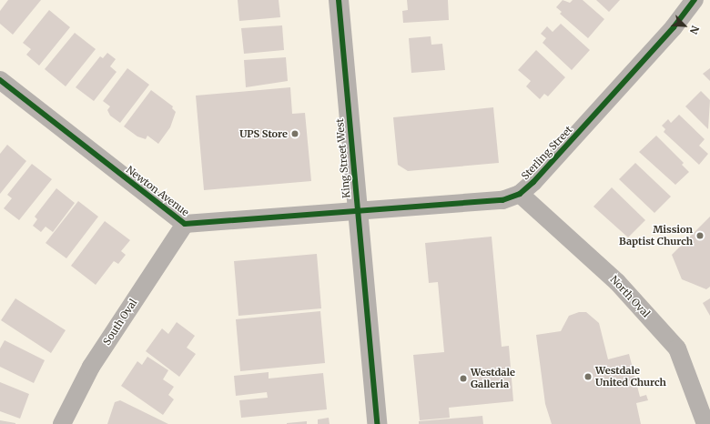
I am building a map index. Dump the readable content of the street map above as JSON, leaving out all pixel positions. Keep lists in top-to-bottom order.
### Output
{
  "streets": {
    "street": [
      "Sterling Street",
      "King Street West",
      "Newton Avenue",
      "North Oval",
      "South Oval"
    ]
  },
  "crossings": [
    ["Sterling Street", "King Street West"],
    ["Sterling Street", "Newton Avenue"],
    ["Sterling Street", "North Oval"],
    ["King Street West", "Newton Avenue"],
    ["Newton Avenue", "South Oval"]
  ],
  "places": [
    "UPS Store",
    "Mission Baptist Church",
    "Westdale United Church",
    "Westdale Galleria"
  ],
  "north": "bottom right"
}
